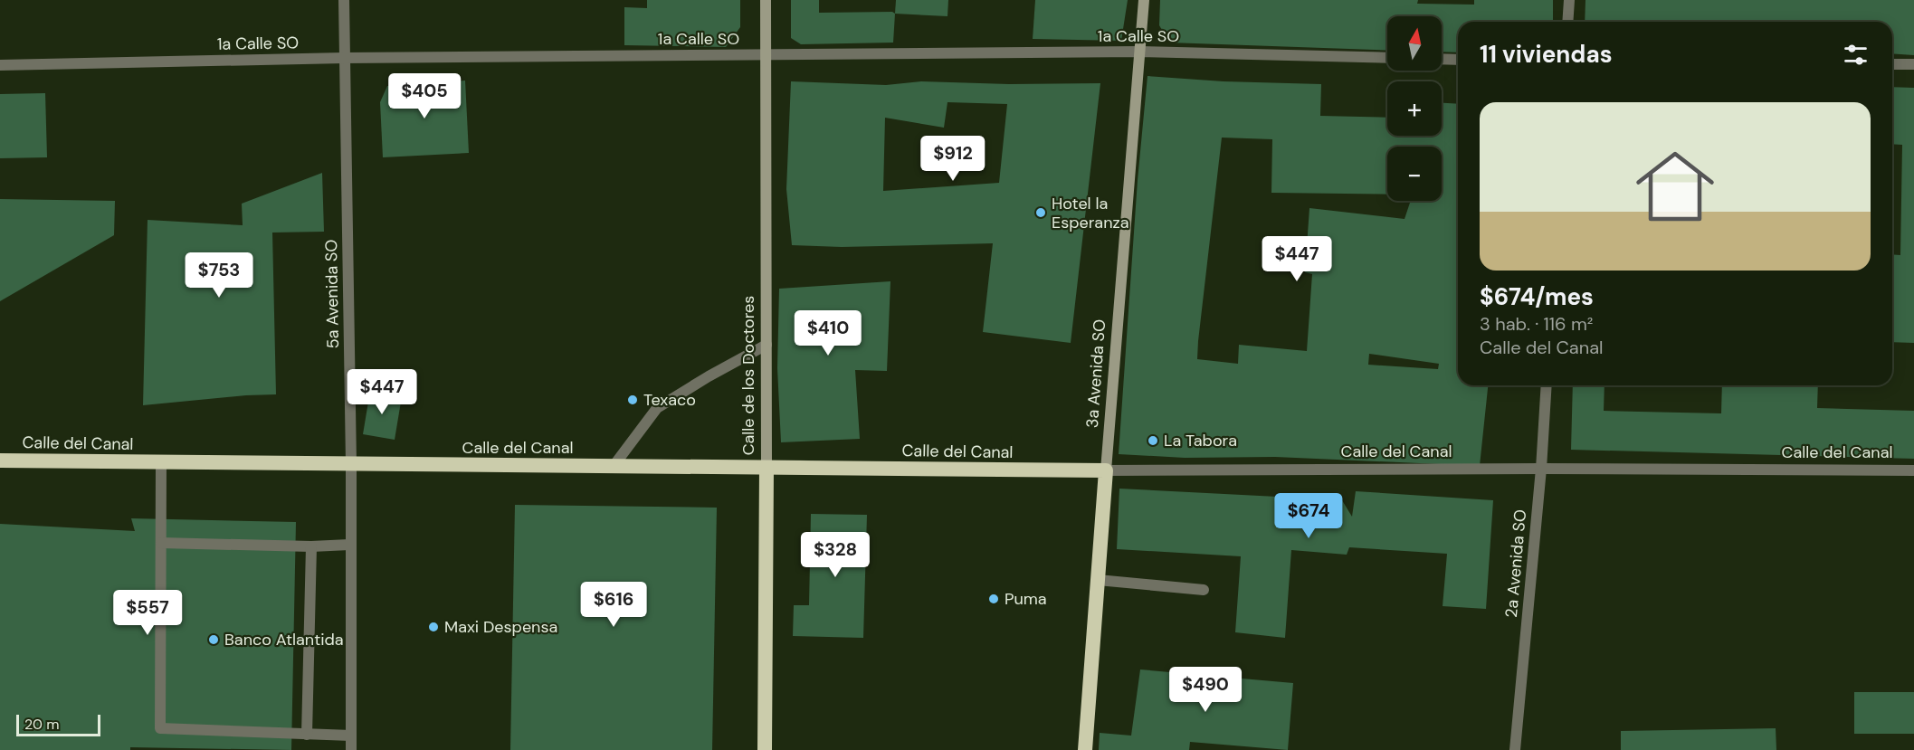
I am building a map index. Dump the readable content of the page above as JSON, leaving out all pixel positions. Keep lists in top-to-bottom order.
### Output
{
  "streets": {
    "highway": ["3a Avenida SO", "Calle de los Doctores", "Calle del Canal"],
    "street": ["1a Calle SO", "5a Avenida SO", "2a Avenida SO"]
  },
  "crossings": [
    ["1a Calle SO", "5a Avenida SO"],
    ["1a Calle SO", "3a Avenida SO"],
    ["1a Calle SO", "Calle de los Doctores"],
    ["5a Avenida SO", "Calle del Canal"],
    ["3a Avenida SO", "Calle del Canal"],
    ["Calle de los Doctores", "Calle del Canal"],
    ["Calle del Canal", "2a Avenida SO"]
  ],
  "places": [
    "Hotel la Esperanza",
    "Texaco",
    "La Tabora",
    "Puma",
    "Maxi Despensa",
    "Banco Atlantida"
  ],
  "scale_bar": "20 m",
  "north": "top",
  "page": {
    "map_buttons": ["+", "−"],
    "heading": "11 viviendas",
    "price": [
      "$405",
      "$912",
      "$447",
      "$753",
      "$410",
      "$447",
      "$674",
      "$328",
      "$616",
      "$557",
      "$490"
    ],
    "list": [
      {
        "name": "$674/mes",
        "note": "3 hab. · 116 m² · Calle del Canal"
      }
    ],
    "scale": "20 m"
  }
}
